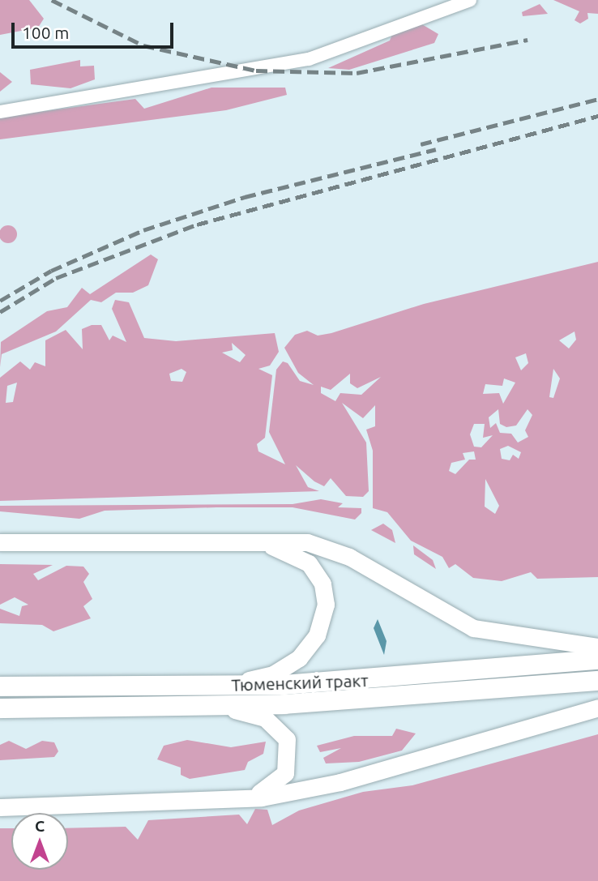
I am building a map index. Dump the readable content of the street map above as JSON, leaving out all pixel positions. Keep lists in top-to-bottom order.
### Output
{
  "streets": {
    "main road": ["Тюменский тракт"]
  },
  "scale_bar": "100 m",
  "north": "top"
}
